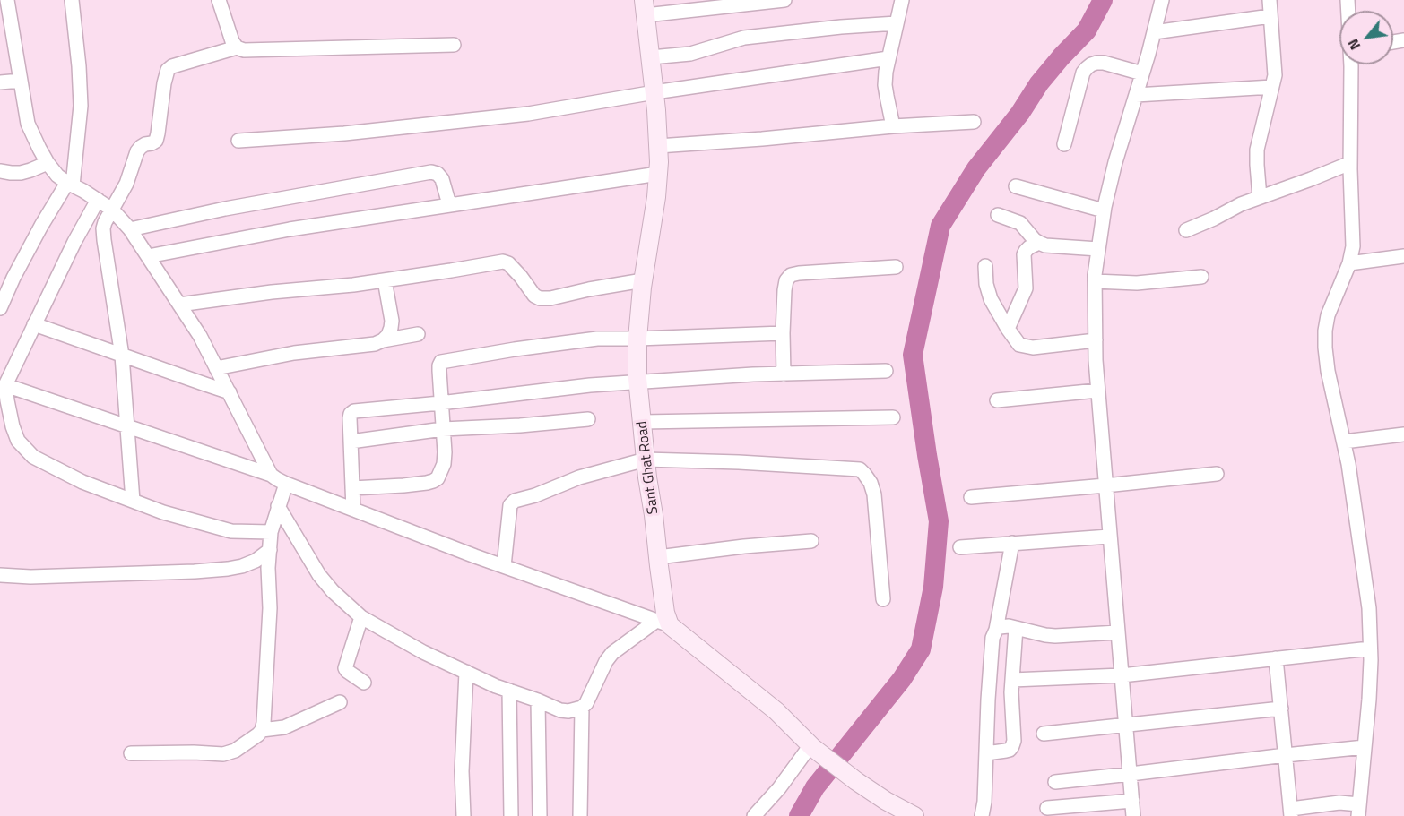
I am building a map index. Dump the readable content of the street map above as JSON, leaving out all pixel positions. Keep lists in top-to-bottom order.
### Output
{
  "streets": {
    "street": ["Sant Ghat Road"]
  },
  "north": "bottom left"
}
